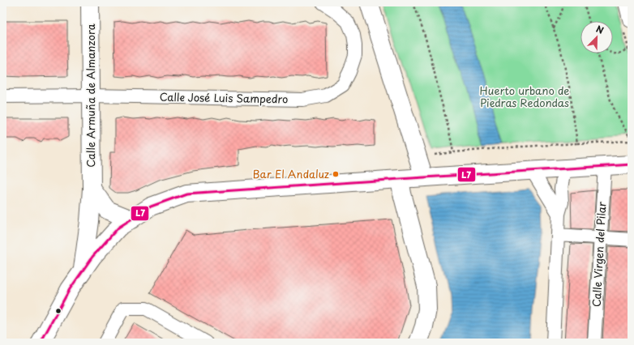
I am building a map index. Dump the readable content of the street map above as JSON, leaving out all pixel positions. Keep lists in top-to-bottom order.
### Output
{
  "streets": {
    "street": ["Calle Armuña de Almanzora", "Calle José Luis Sampedro", "Calle Virgen del Pilar"]
  },
  "crossings": [
    ["Calle Armuña de Almanzora", "Calle José Luis Sampedro"]
  ],
  "parks": ["Huerto urbano de Piedras Redondas"],
  "places": ["Bar El Andaluz"],
  "lines": ["transit line L7"],
  "north": "top right"
}
